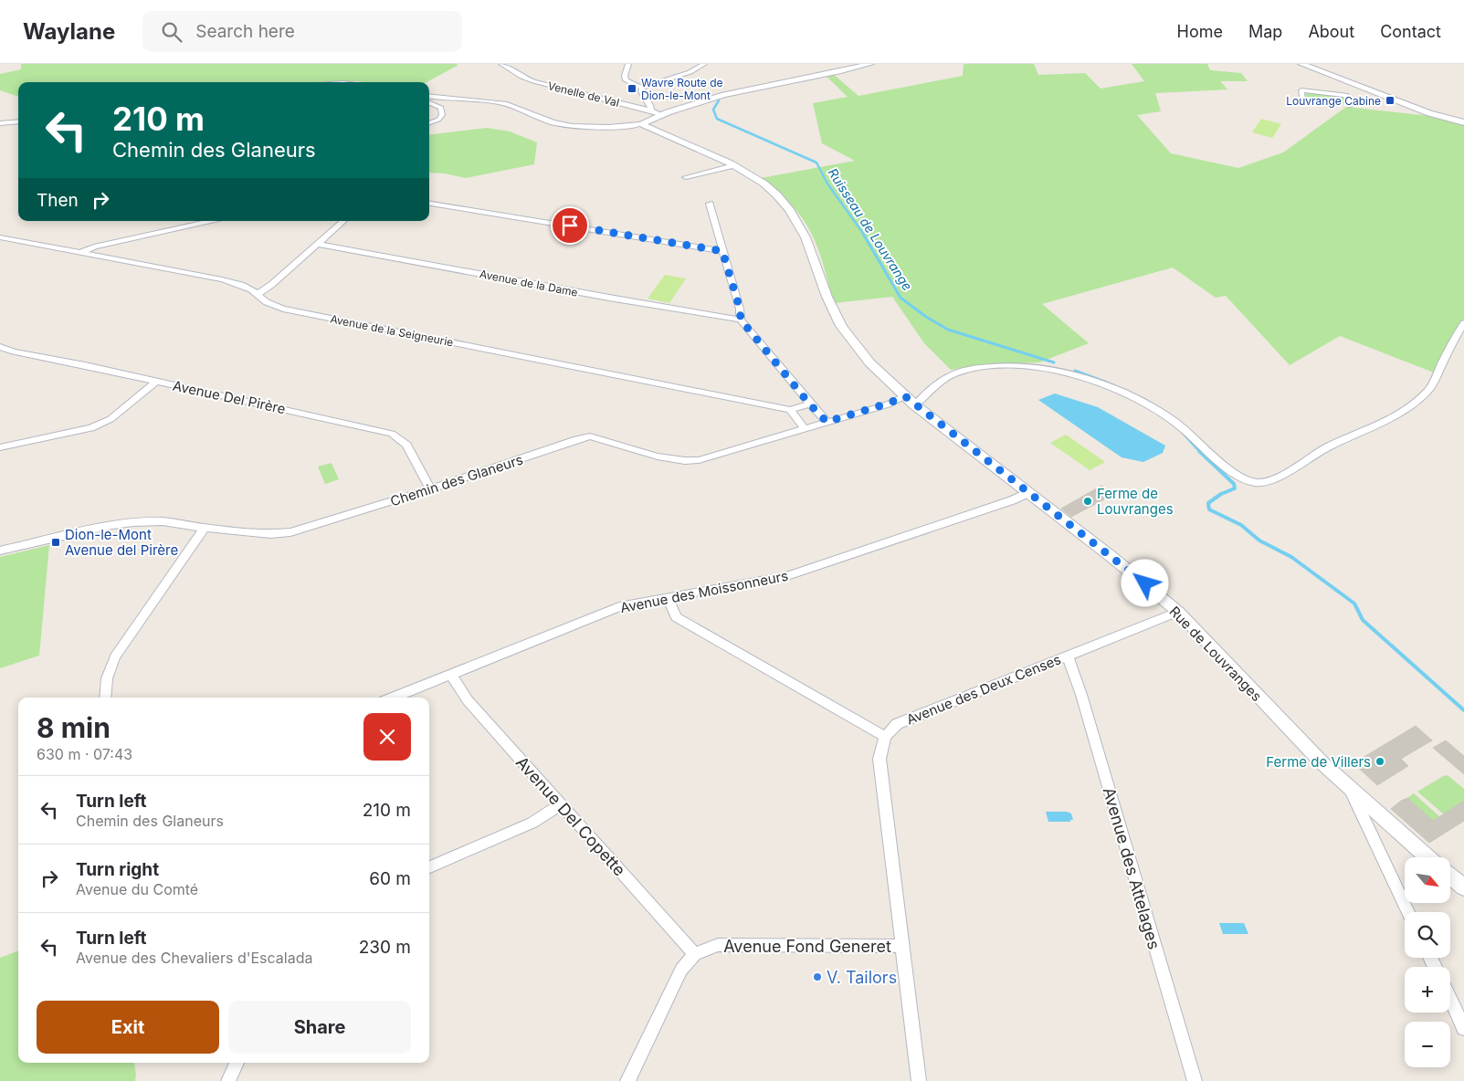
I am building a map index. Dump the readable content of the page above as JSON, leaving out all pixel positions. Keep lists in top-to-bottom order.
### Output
{
  "streets": {
    "street": [
      "Venelle de Val",
      "Avenue de la Dame",
      "Avenue de la Seigneurie",
      "Avenue Del Pirère",
      "Chemin des Glaneurs",
      "Avenue des Moissonneurs",
      "Rue de Louvranges",
      "Avenue des Deux Censes",
      "Avenue Del Copette",
      "Avenue des Attelages",
      "Avenue Fond Generet"
    ]
  },
  "crossings": [
    ["Avenue Del Pirère", "Chemin des Glaneurs"],
    ["Chemin des Glaneurs", "Rue de Louvranges"],
    ["Avenue des Moissonneurs", "Rue de Louvranges"],
    ["Avenue des Moissonneurs", "Avenue Del Copette"],
    ["Rue de Louvranges", "Avenue des Deux Censes"],
    ["Avenue des Deux Censes", "Avenue des Attelages"],
    ["Avenue Del Copette", "Avenue Fond Generet"]
  ],
  "water": ["Ruisseau de Louvrange"],
  "places": {
    "transit": ["Wavre Route de Dion-le-Mont", "Louvrange Cabine", "Dion-le-Mont Avenue del Pirère"],
    "other": ["Ferme de Louvranges", "Ferme de Villers", "V. Tailors"]
  },
  "north": "bottom right",
  "page": {
    "header": "Waylane",
    "search": "Search here",
    "nav": [
      "Home",
      "Map",
      "About",
      "Contact"
    ],
    "turn": ["210 m", "Chemin des Glaneurs"],
    "then": "Then",
    "heading": ["8 min", "630 m · 07:43"],
    "list": [
      {
        "name": "Turn left",
        "note": "Chemin des Glaneurs",
        "value": "210 m"
      },
      {
        "name": "Turn right",
        "note": "Avenue du Comté",
        "value": "60 m"
      },
      {
        "name": "Turn left",
        "note": "Avenue des Chevaliers d'Escalada",
        "value": "230 m"
      }
    ],
    "map_buttons": ["+", "−"],
    "buttons": ["Exit", "Share"]
  }
}
